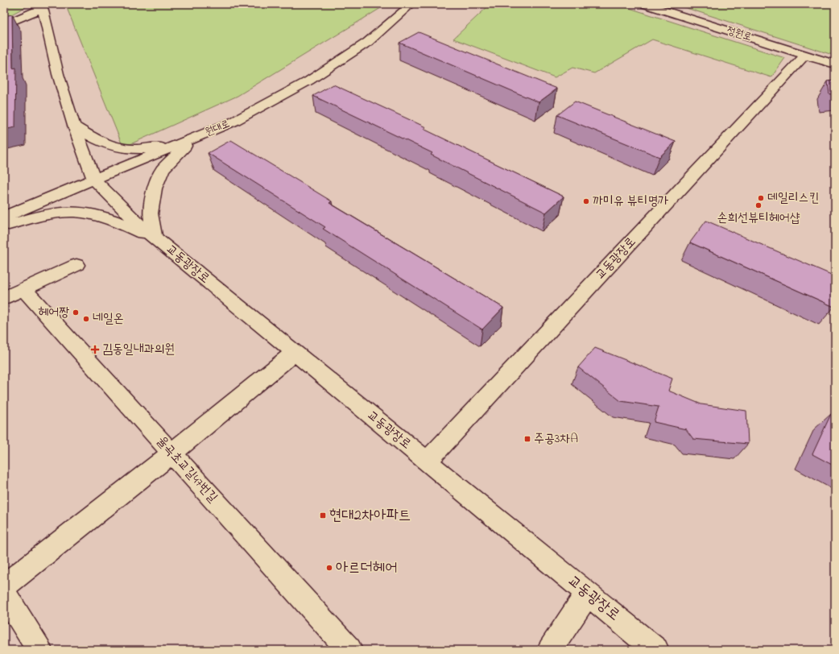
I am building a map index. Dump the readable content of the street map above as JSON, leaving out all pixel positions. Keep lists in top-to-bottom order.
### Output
{
  "streets": {
    "street": [
      "정원로",
      "원대로",
      "교동광장로",
      "율곡초교길47번길"
    ]
  },
  "crossings": [
    ["정원로", "교동광장로"],
    ["원대로", "교동광장로"]
  ],
  "places": {
    "other": [
      "데일리스킨",
      "까미유 뷰티명가",
      "손희선뷰티헤어샵",
      "헤어짱",
      "네일온",
      "아르더헤어"
    ],
    "health": ["김동일내과의원"],
    "transit": ["주공3차A", "현대2차아파트"]
  }
}
